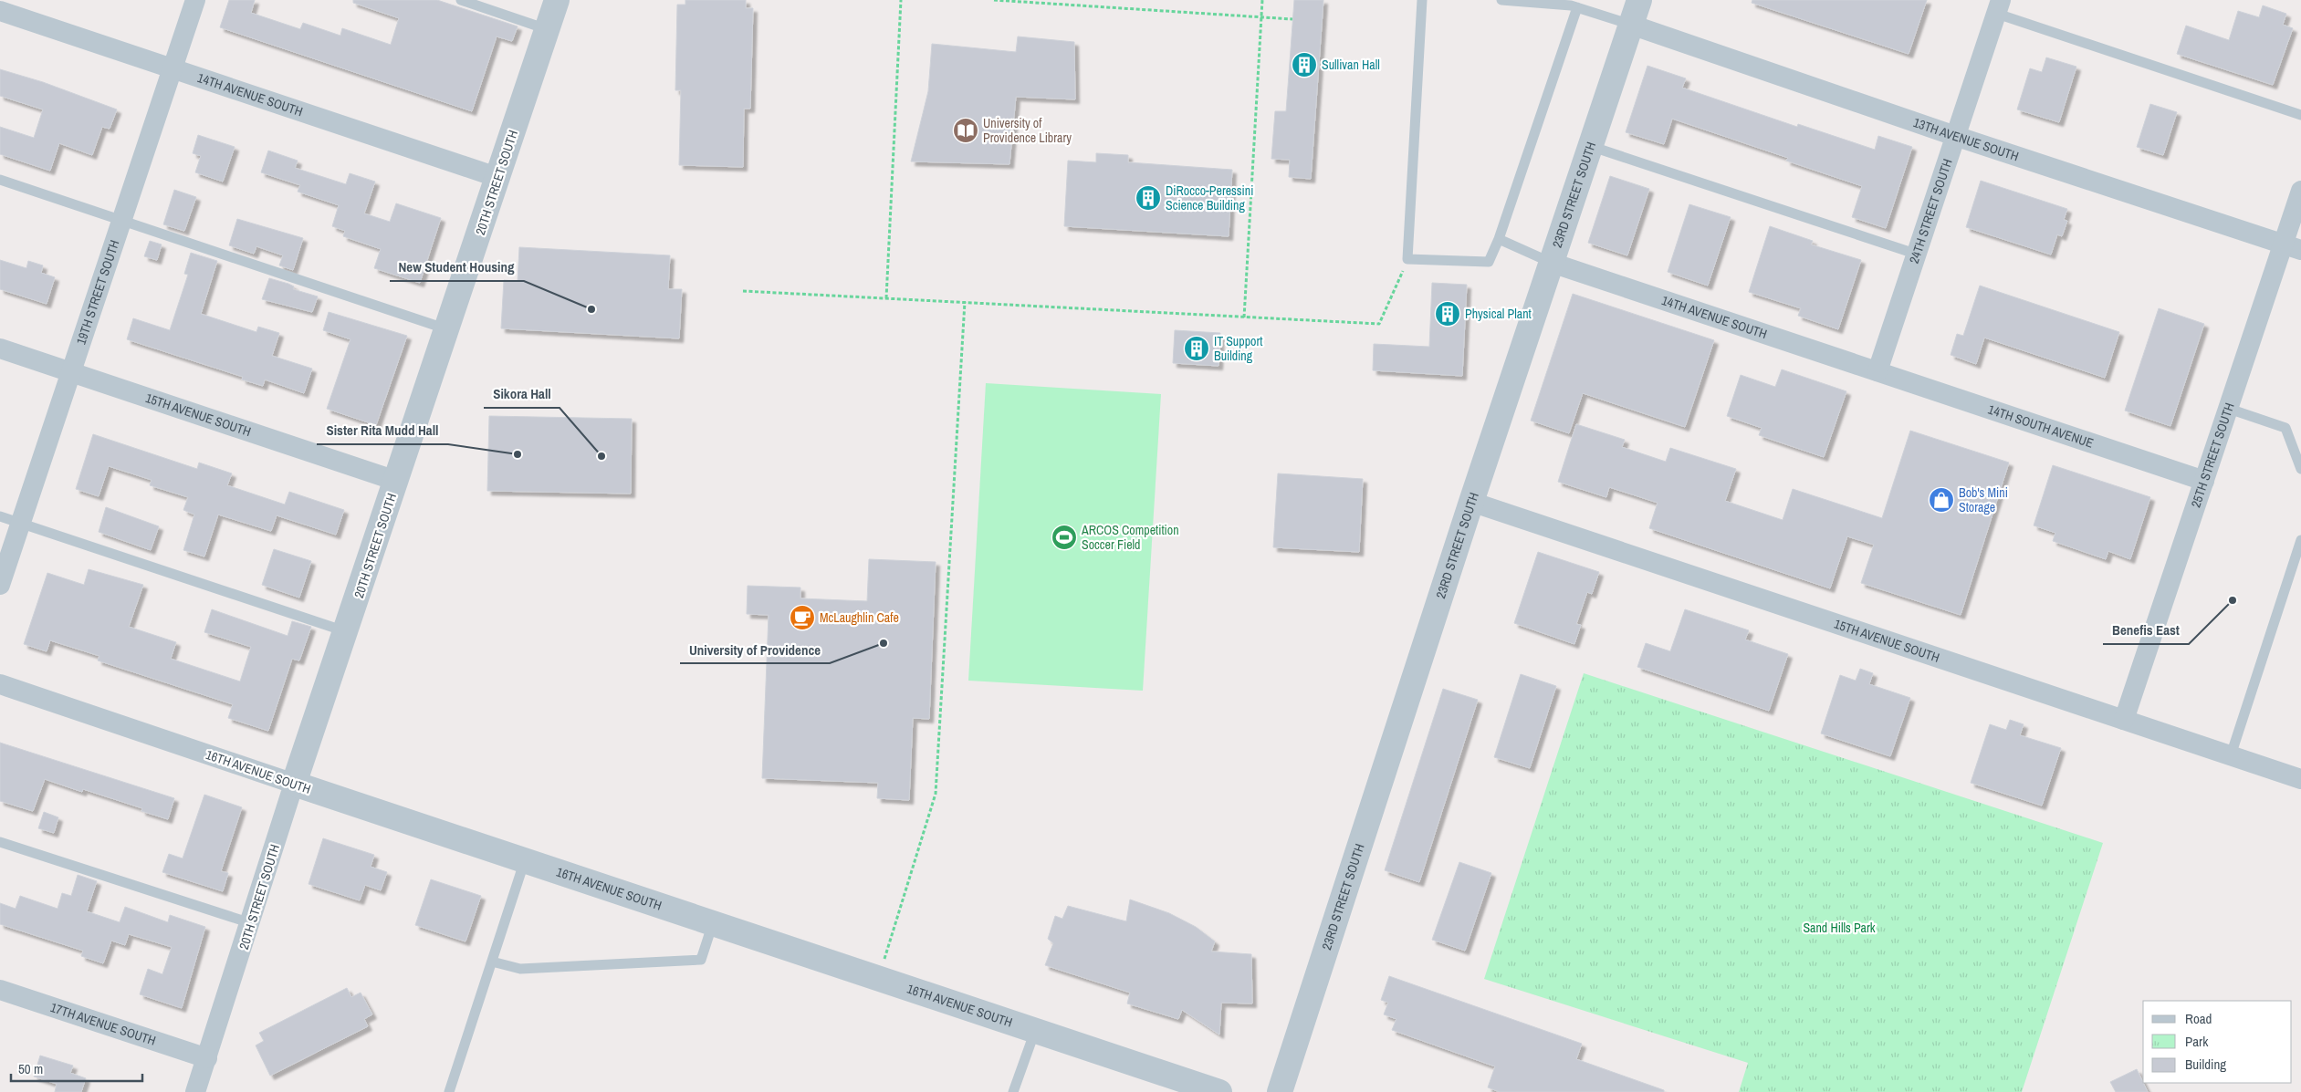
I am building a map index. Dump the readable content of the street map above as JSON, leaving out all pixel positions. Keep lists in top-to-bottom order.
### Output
{
  "streets": {
    "street": [
      "14TH AVENUE SOUTH",
      "13TH AVENUE SOUTH",
      "20TH STREET SOUTH",
      "23RD STREET SOUTH",
      "24TH STREET SOUTH",
      "19TH STREET SOUTH",
      "15TH AVENUE SOUTH",
      "14TH SOUTH AVENUE",
      "25TH STREET SOUTH",
      "16TH AVENUE SOUTH",
      "17TH AVENUE SOUTH"
    ]
  },
  "crossings": [
    ["14TH AVENUE SOUTH", "20TH STREET SOUTH"],
    ["14TH AVENUE SOUTH", "23RD STREET SOUTH"],
    ["14TH AVENUE SOUTH", "24TH STREET SOUTH"],
    ["14TH AVENUE SOUTH", "19TH STREET SOUTH"],
    ["14TH AVENUE SOUTH", "14TH SOUTH AVENUE"],
    ["13TH AVENUE SOUTH", "23RD STREET SOUTH"],
    ["13TH AVENUE SOUTH", "24TH STREET SOUTH"],
    ["13TH AVENUE SOUTH", "25TH STREET SOUTH"],
    ["20TH STREET SOUTH", "15TH AVENUE SOUTH"],
    ["20TH STREET SOUTH", "16TH AVENUE SOUTH"],
    ["20TH STREET SOUTH", "17TH AVENUE SOUTH"],
    ["23RD STREET SOUTH", "15TH AVENUE SOUTH"],
    ["24TH STREET SOUTH", "14TH SOUTH AVENUE"],
    ["19TH STREET SOUTH", "15TH AVENUE SOUTH"],
    ["15TH AVENUE SOUTH", "25TH STREET SOUTH"],
    ["14TH SOUTH AVENUE", "25TH STREET SOUTH"]
  ],
  "parks": ["Sand Hills Park"],
  "places": {
    "building": [
      "Sullivan Hall",
      "DiRocco-Peressini Science Building",
      "Physical Plant",
      "IT Support Building"
    ],
    "library": ["University of Providence Library"],
    "other": [
      "New Student Housing",
      "Sister Rita Mudd Hall",
      "Sikora Hall",
      "Benefis East",
      "University of Providence"
    ],
    "shop": ["Bob's Mini Storage"],
    "sports": ["ARCOS Competition Soccer Field"],
    "cafe": ["McLaughlin Cafe"]
  },
  "legend": ["Road", "Park", "Building"],
  "scale_bar": "50 m"
}
